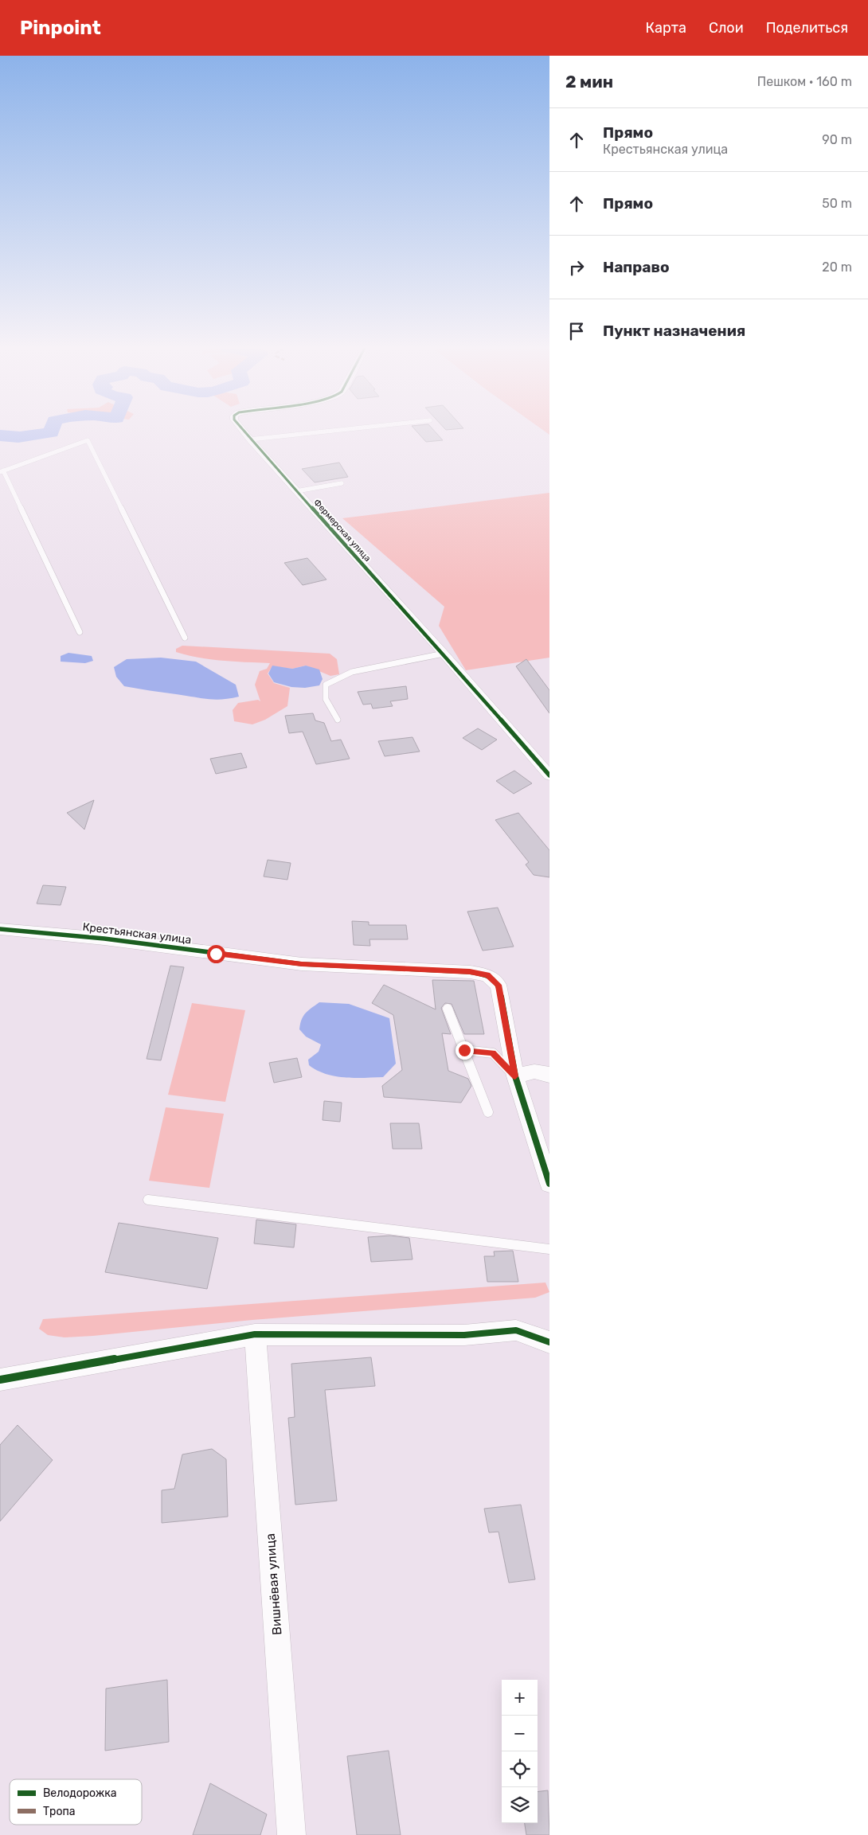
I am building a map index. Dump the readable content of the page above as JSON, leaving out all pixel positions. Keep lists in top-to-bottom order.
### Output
{
  "streets": {
    "street": ["Фермерская улица", "Крестьянская улица", "Вишнёвая улица"]
  },
  "legend": ["Велодорожка", "Тропа"],
  "page": {
    "header": "Pinpoint",
    "nav": ["Карта", "Слои", "Поделиться"],
    "heading": ["2 мин", "Пешком · 160 m"],
    "list": [
      ["Прямо", "Крестьянская улица", "90 m"],
      ["Прямо", "50 m"],
      ["Направо", "20 m"],
      "Пункт назначения"
    ],
    "map_buttons": ["+", "−"]
  }
}
